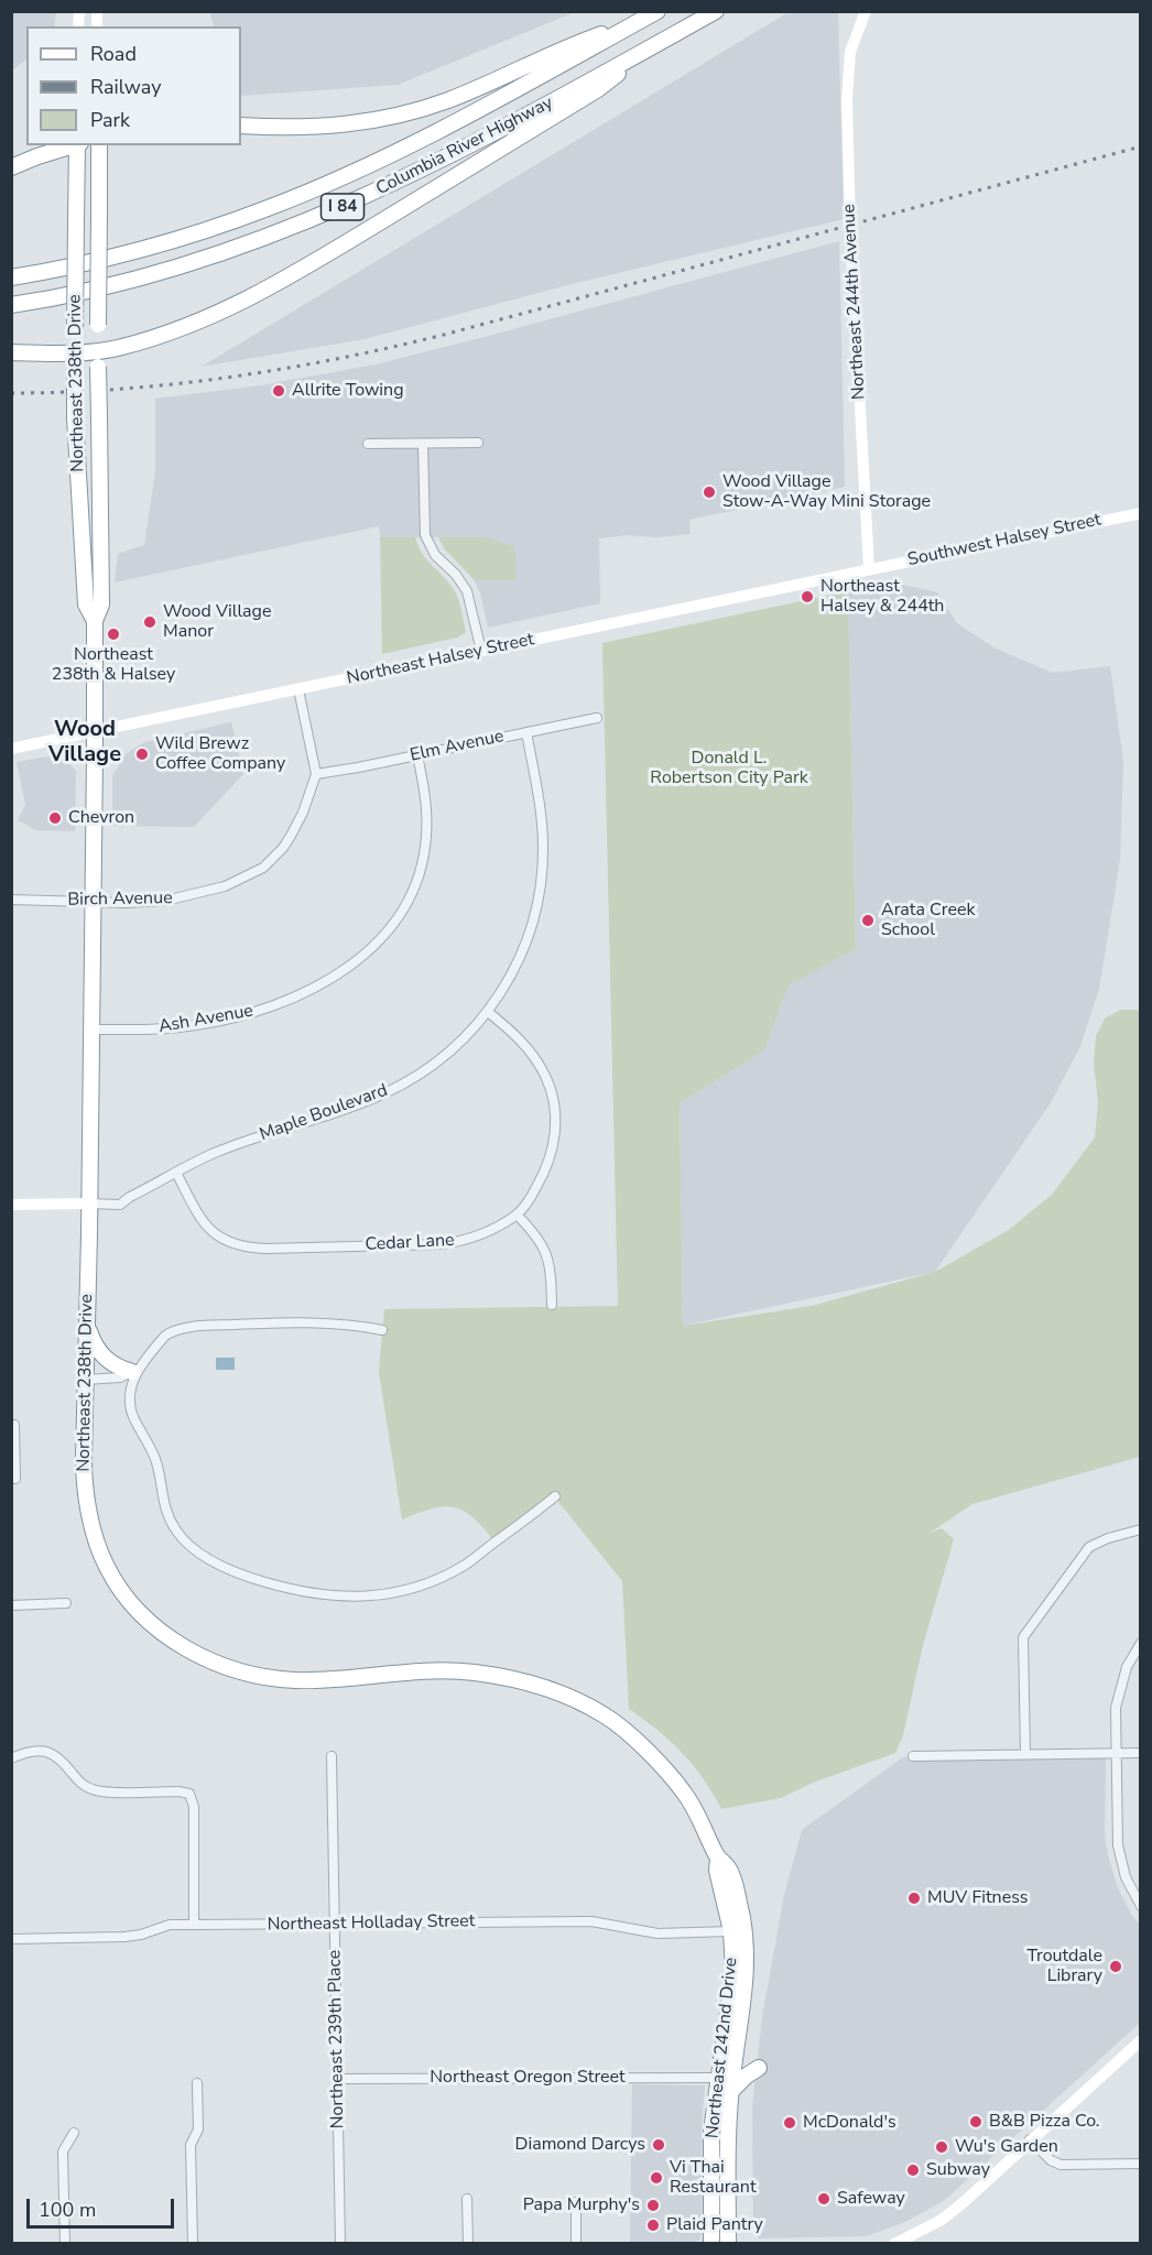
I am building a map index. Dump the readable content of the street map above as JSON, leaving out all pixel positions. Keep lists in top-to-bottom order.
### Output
{
  "streets": {
    "highway": [
      "Columbia River Highway",
      "I 84",
      "Northeast 238th Drive",
      "Northeast 242nd Drive"
    ],
    "street": [
      "Northeast 244th Avenue",
      "Southwest Halsey Street",
      "Northeast Halsey Street",
      "Elm Avenue",
      "Birch Avenue",
      "Ash Avenue",
      "Maple Boulevard",
      "Cedar Lane",
      "Northeast Holladay Street",
      "Northeast 239th Place",
      "Northeast Oregon Street"
    ]
  },
  "crossings": [
    ["Northeast 244th Avenue", "Southwest Halsey Street"],
    ["Northeast 244th Avenue", "Northeast Halsey Street"],
    ["Northeast 238th Drive", "Northeast Halsey Street"],
    ["Northeast 238th Drive", "Birch Avenue"],
    ["Northeast 238th Drive", "Ash Avenue"],
    ["Northeast 238th Drive", "Maple Boulevard"],
    ["Northeast 238th Drive", "Northeast Holladay Street"],
    ["Northeast 238th Drive", "Northeast 242nd Drive"],
    ["Southwest Halsey Street", "Northeast Halsey Street"],
    ["Northeast Halsey Street", "Birch Avenue"],
    ["Elm Avenue", "Birch Avenue"],
    ["Elm Avenue", "Ash Avenue"],
    ["Elm Avenue", "Maple Boulevard"],
    ["Maple Boulevard", "Cedar Lane"],
    ["Northeast Holladay Street", "Northeast 239th Place"],
    ["Northeast Holladay Street", "Northeast 242nd Drive"],
    ["Northeast 239th Place", "Northeast Oregon Street"],
    ["Northeast 242nd Drive", "Northeast Oregon Street"]
  ],
  "districts": ["Wood Village"],
  "parks": ["Donald L. Robertson City Park"],
  "places": [
    "Allrite Towing",
    "Wood Village Stow-A-Way Mini Storage",
    "Northeast Halsey & 244th",
    "Wood Village Manor",
    "Northeast 238th & Halsey",
    "Wild Brewz Coffee Company",
    "Chevron",
    "Arata Creek School",
    "MUV Fitness",
    "Troutdale Library",
    "B&B Pizza Co.",
    "McDonald's",
    "Diamond Darcys",
    "Wu's Garden",
    "Subway",
    "Vi Thai Restaurant",
    "Safeway",
    "Papa Murphy's",
    "Plaid Pantry"
  ],
  "legend": ["Road", "Railway", "Park"],
  "scale_bar": "100 m"
}
